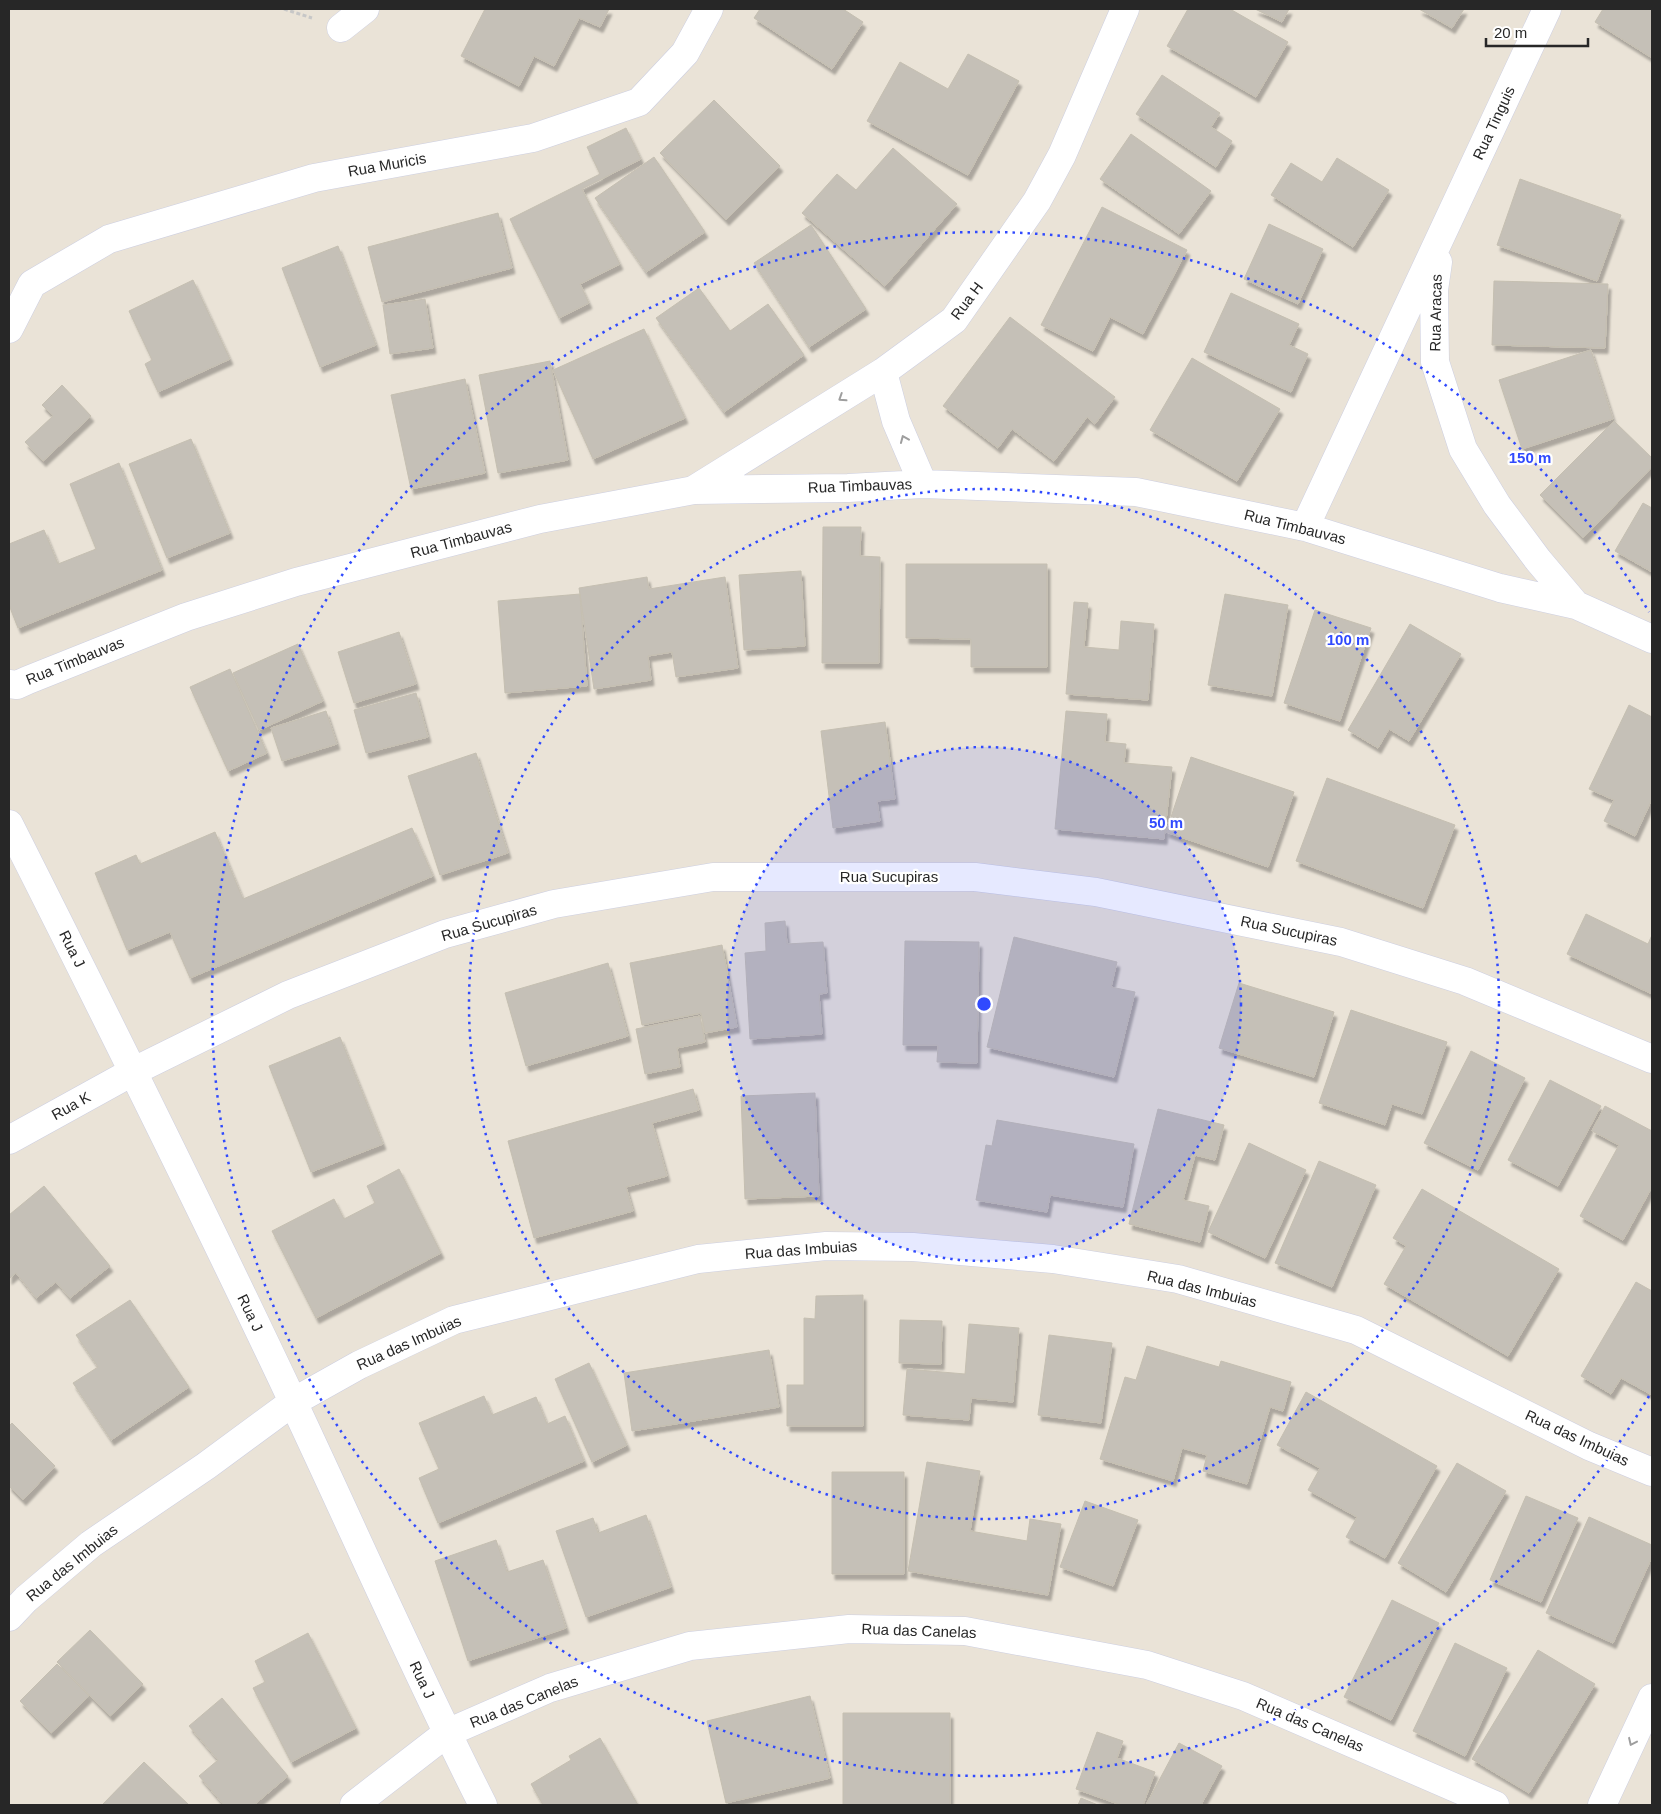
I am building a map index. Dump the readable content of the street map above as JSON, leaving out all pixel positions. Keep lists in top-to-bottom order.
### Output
{
  "streets": {
    "street": [
      "Rua Tinguis",
      "Rua Muricis",
      "Rua H",
      "Rua Aracas",
      "Rua Timbauvas",
      "Rua Sucupiras",
      "Rua J",
      "Rua K",
      "Rua das Imbuias",
      "Rua das Canelas"
    ]
  },
  "crossings": [
    ["Rua Tinguis", "Rua Aracas"],
    ["Rua H", "Rua Timbauvas"],
    ["Rua Aracas", "Rua Timbauvas"],
    ["Rua Sucupiras", "Rua J"],
    ["Rua Sucupiras", "Rua K"],
    ["Rua J", "Rua K"],
    ["Rua J", "Rua das Imbuias"],
    ["Rua J", "Rua das Canelas"]
  ],
  "scale_bar": "20 m",
  "rings": ["150 m", "100 m", "50 m"]
}
